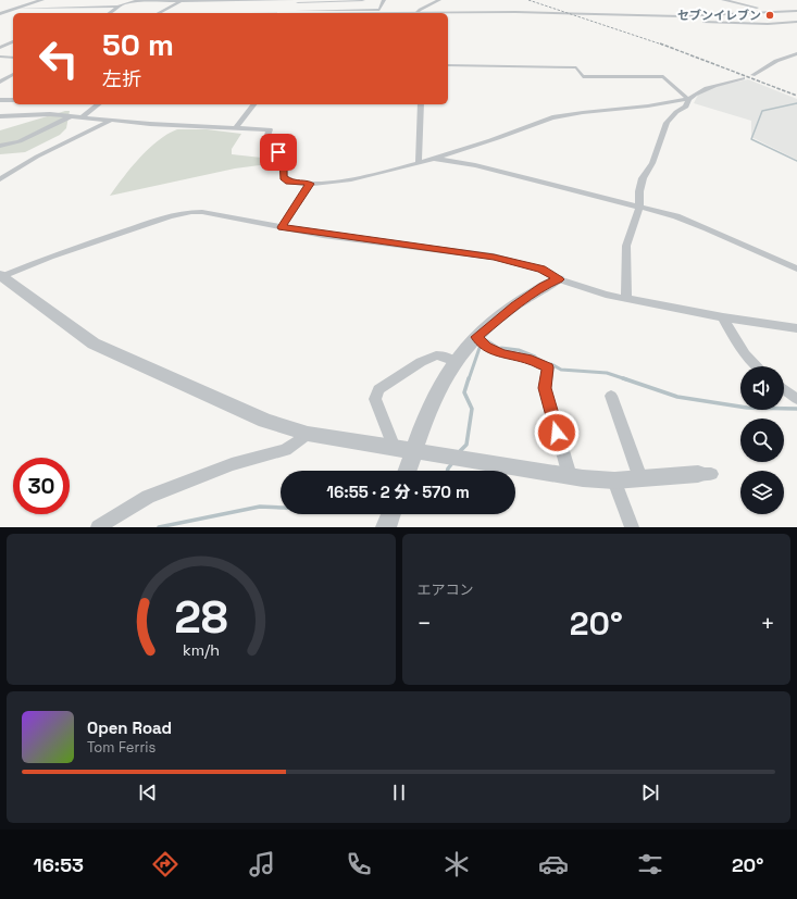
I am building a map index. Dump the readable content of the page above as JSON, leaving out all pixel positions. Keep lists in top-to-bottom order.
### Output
{
  "places": ["セブンイレブン"],
  "page": {
    "turn": ["50 m", "左折"],
    "limit": "30",
    "trip": "16:55 · 2 分 · 570 m",
    "tile": "エアコン",
    "heat": ["−", "20°", "+"],
    "song": ["Open Road", "Tom Ferris"],
    "tabs": ["16:53", "20°"],
    "gauge": ["28", "km/h"]
  }
}
